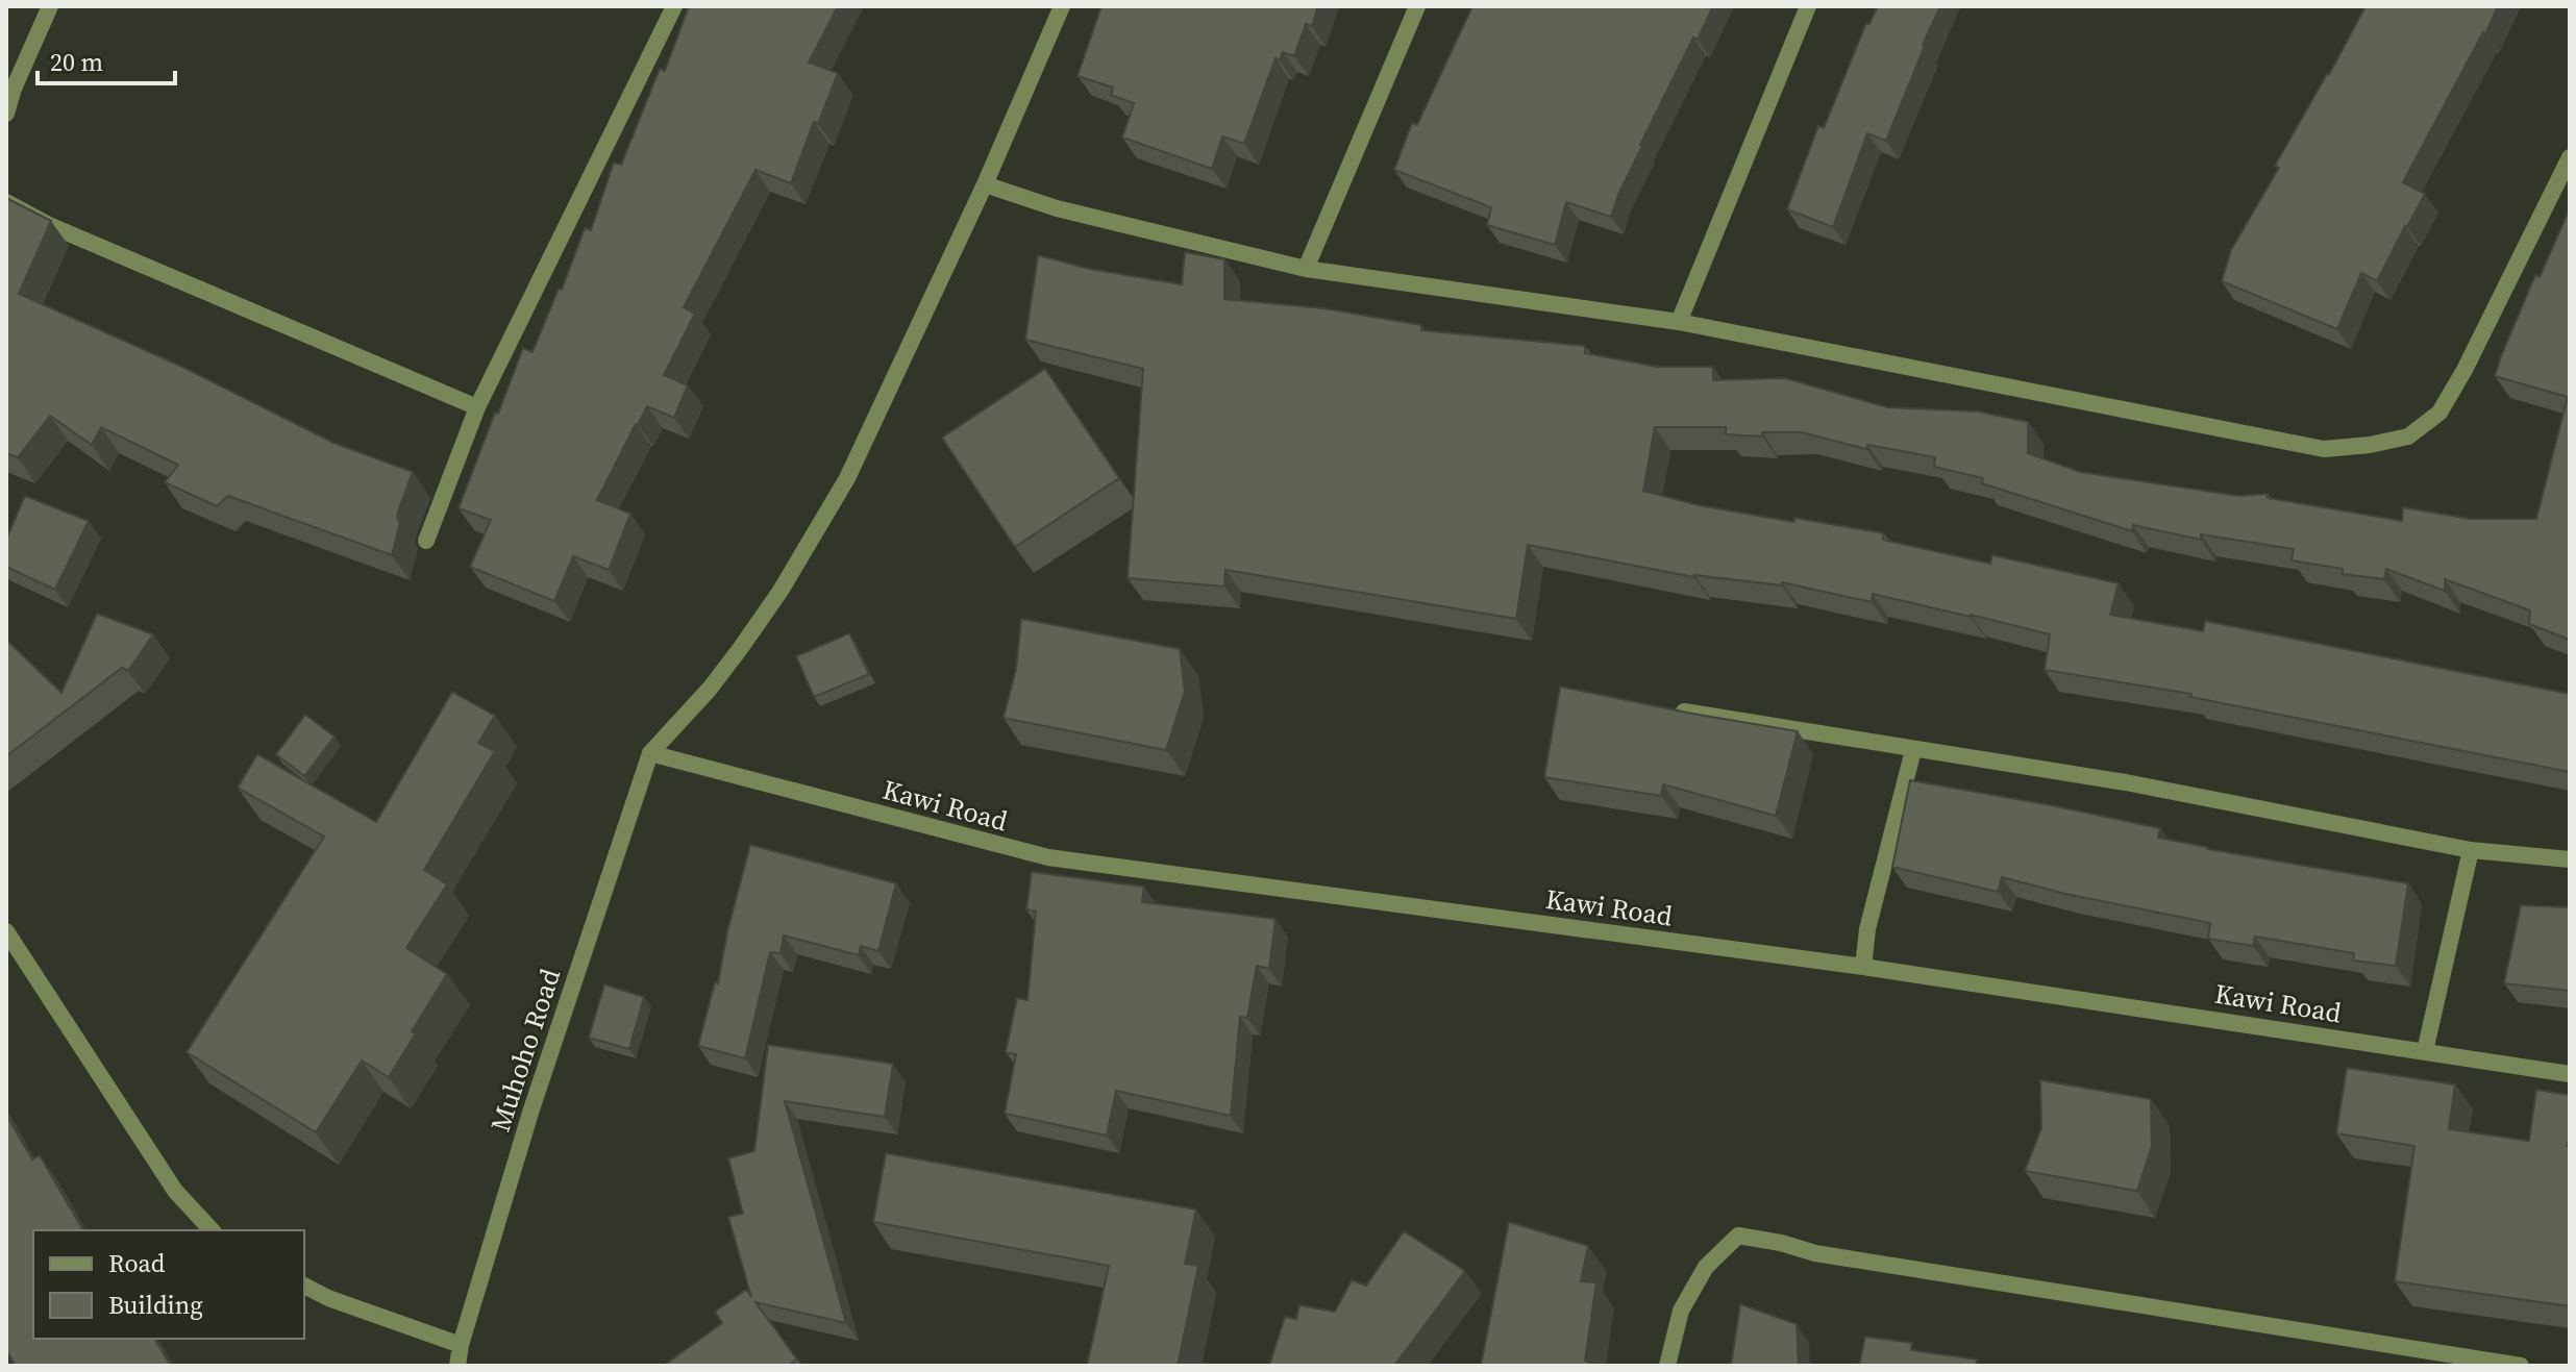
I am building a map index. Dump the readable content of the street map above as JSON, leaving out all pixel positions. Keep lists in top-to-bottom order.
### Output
{
  "streets": {
    "street": ["Kawi Road", "Muhoho Road"]
  },
  "crossings": [
    ["Kawi Road", "Muhoho Road"]
  ],
  "legend": ["Road", "Building"],
  "scale_bar": "20 m"
}
